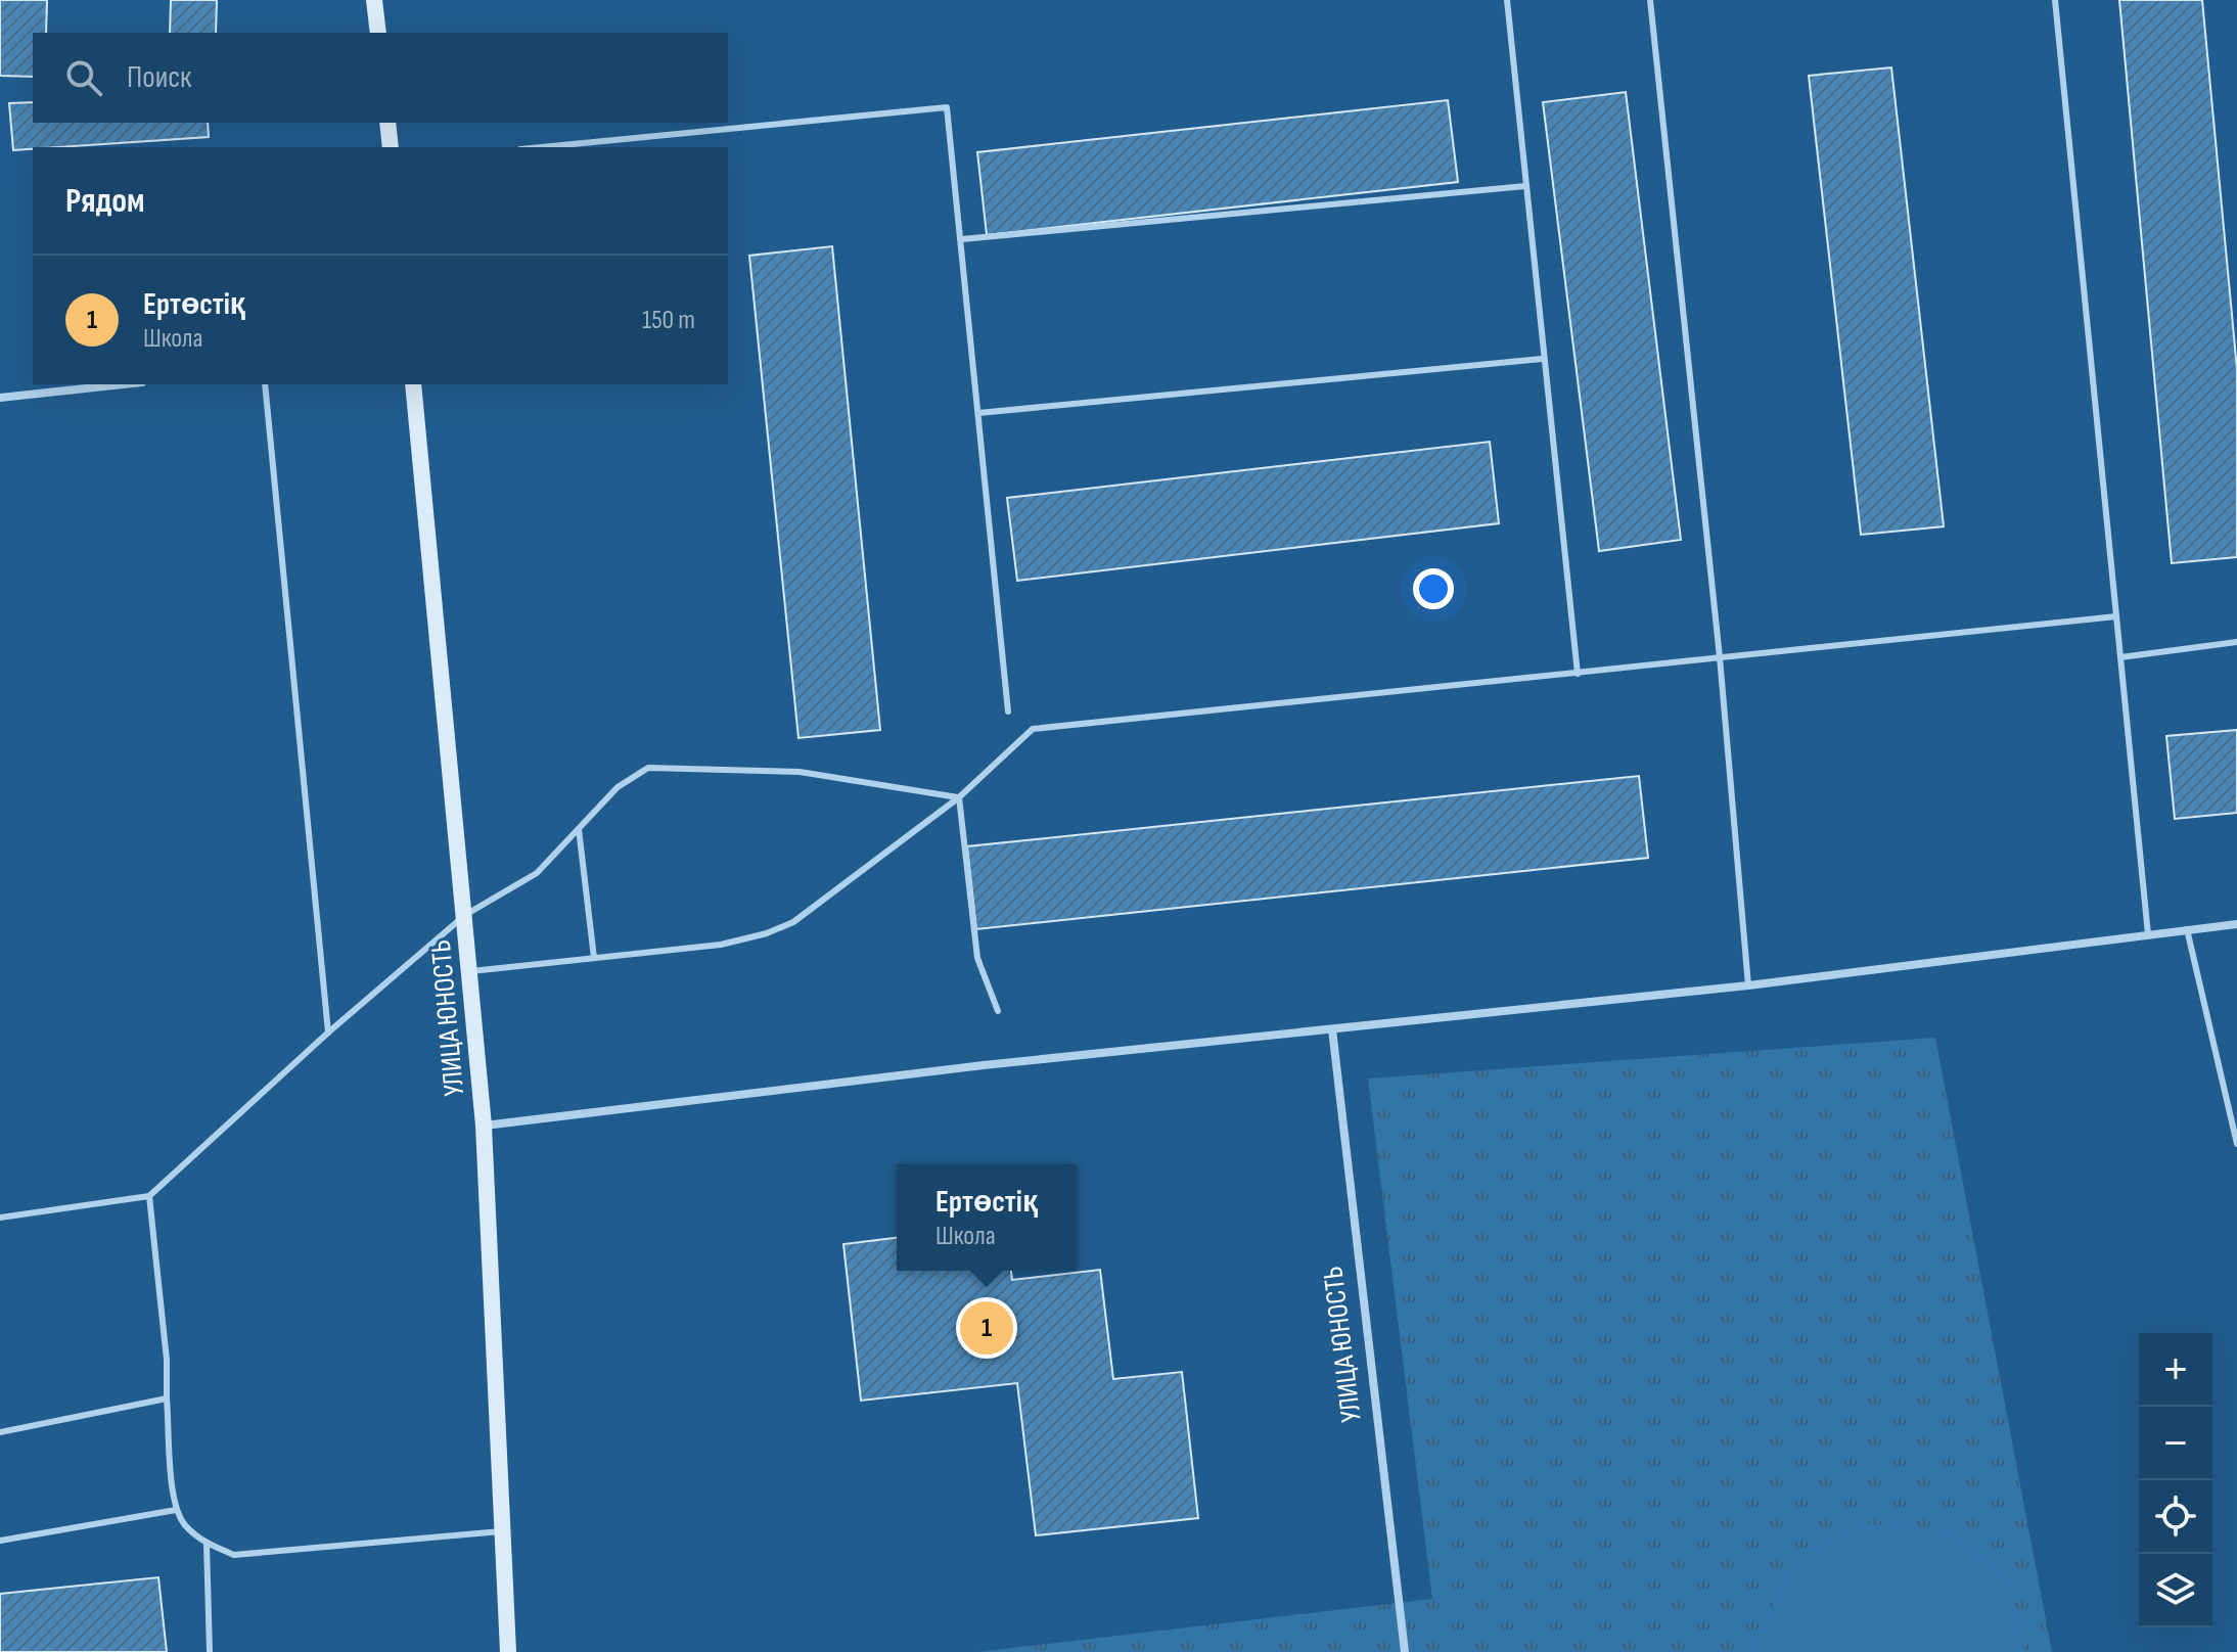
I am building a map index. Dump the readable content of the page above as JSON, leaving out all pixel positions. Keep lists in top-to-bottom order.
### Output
{
  "streets": {
    "street": ["УЛИЦА ЮНОСТЬ"]
  },
  "page": {
    "search": "Поиск",
    "heading": "Рядом",
    "list": [
      {
        "mark": "1",
        "name": "Ертөстіқ",
        "note": "Школа",
        "value": "150 m"
      }
    ],
    "popup": ["Ертөстіқ", "Школа"],
    "pins": "1",
    "map_buttons": ["+", "−"]
  }
}
